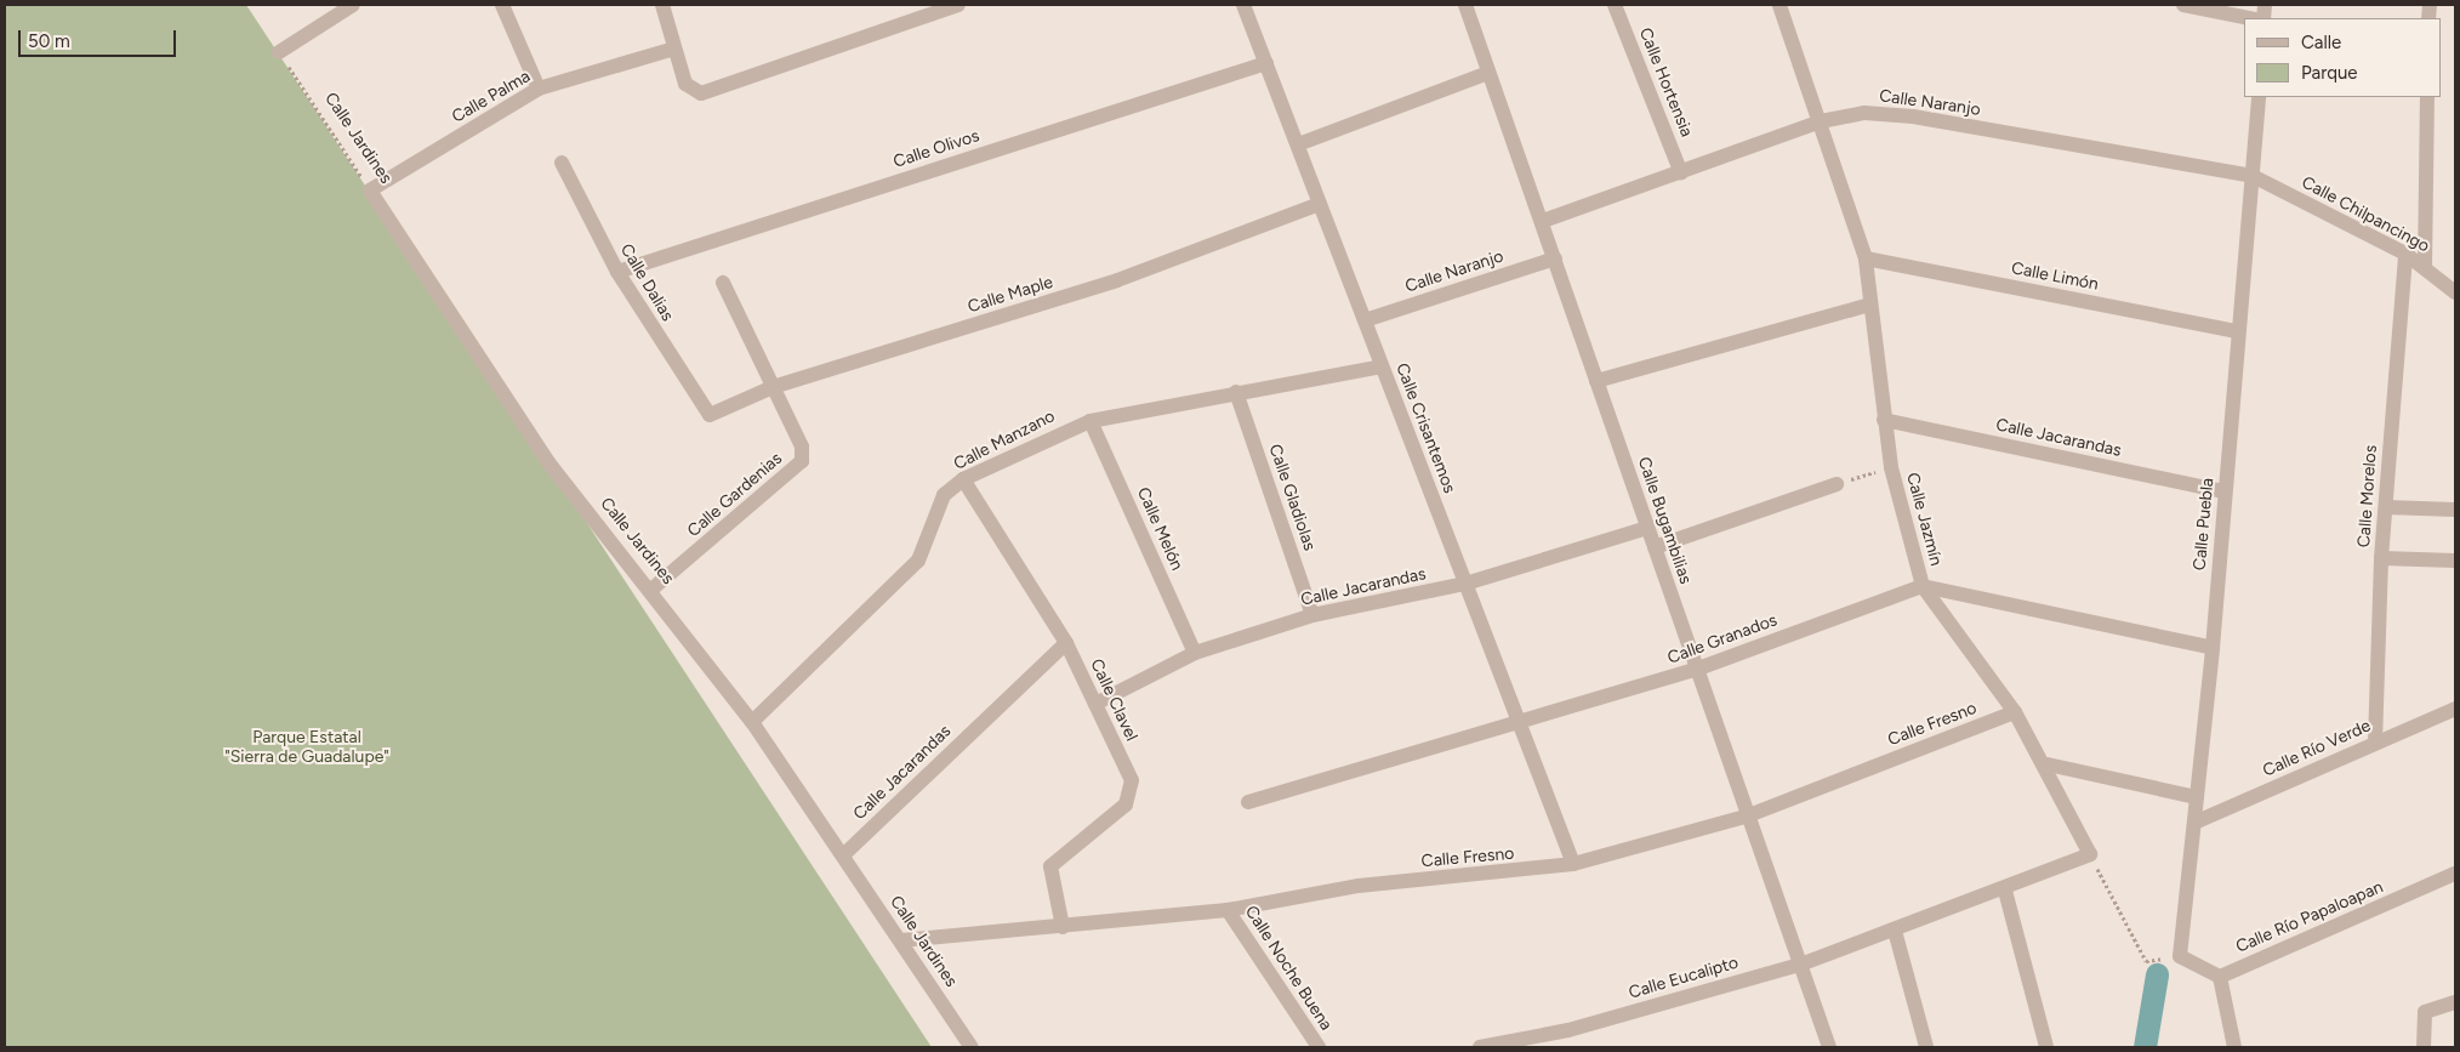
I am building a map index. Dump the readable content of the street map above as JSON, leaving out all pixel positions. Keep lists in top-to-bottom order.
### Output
{
  "streets": {
    "street": [
      "Calle Hortensia",
      "Calle Palma",
      "Calle Naranjo",
      "Calle Jardines",
      "Calle Olivos",
      "Calle Chilpancingo",
      "Calle Limón",
      "Calle Dalias",
      "Calle Maple",
      "Calle Crisantemos",
      "Calle Jacarandas",
      "Calle Manzano",
      "Calle Gardenias",
      "Calle Morelos",
      "Calle Gladiolas",
      "Calle Jazmín",
      "Calle Bugambilias",
      "Calle Puebla",
      "Calle Melón",
      "Calle Granados",
      "Calle Clavel",
      "Calle Fresno",
      "Calle Río Verde",
      "Calle Río Papaloapan",
      "Calle Noche Buena",
      "Calle Eucalipto"
    ]
  },
  "crossings": [
    ["Calle Hortensia", "Calle Naranjo"],
    ["Calle Palma", "Calle Jardines"],
    ["Calle Naranjo", "Calle Chilpancingo"],
    ["Calle Naranjo", "Calle Crisantemos"],
    ["Calle Naranjo", "Calle Jazmín"],
    ["Calle Naranjo", "Calle Bugambilias"],
    ["Calle Naranjo", "Calle Puebla"],
    ["Calle Jardines", "Calle Jacarandas"],
    ["Calle Jardines", "Calle Manzano"],
    ["Calle Jardines", "Calle Gardenias"],
    ["Calle Jardines", "Calle Fresno"],
    ["Calle Olivos", "Calle Dalias"],
    ["Calle Olivos", "Calle Crisantemos"],
    ["Calle Chilpancingo", "Calle Morelos"],
    ["Calle Chilpancingo", "Calle Puebla"],
    ["Calle Limón", "Calle Jazmín"],
    ["Calle Limón", "Calle Puebla"],
    ["Calle Dalias", "Calle Maple"],
    ["Calle Maple", "Calle Crisantemos"],
    ["Calle Maple", "Calle Gardenias"],
    ["Calle Crisantemos", "Calle Jacarandas"],
    ["Calle Crisantemos", "Calle Manzano"],
    ["Calle Crisantemos", "Calle Granados"],
    ["Calle Crisantemos", "Calle Fresno"],
    ["Calle Jacarandas", "Calle Gladiolas"],
    ["Calle Jacarandas", "Calle Jazmín"],
    ["Calle Jacarandas", "Calle Bugambilias"],
    ["Calle Jacarandas", "Calle Puebla"],
    ["Calle Jacarandas", "Calle Melón"],
    ["Calle Jacarandas", "Calle Clavel"],
    ["Calle Manzano", "Calle Gladiolas"],
    ["Calle Manzano", "Calle Melón"],
    ["Calle Manzano", "Calle Clavel"],
    ["Calle Morelos", "Calle Río Verde"],
    ["Calle Jazmín", "Calle Granados"],
    ["Calle Jazmín", "Calle Fresno"],
    ["Calle Jazmín", "Calle Eucalipto"],
    ["Calle Bugambilias", "Calle Granados"],
    ["Calle Bugambilias", "Calle Fresno"],
    ["Calle Bugambilias", "Calle Eucalipto"],
    ["Calle Puebla", "Calle Río Verde"],
    ["Calle Clavel", "Calle Fresno"],
    ["Calle Fresno", "Calle Noche Buena"]
  ],
  "parks": ["Parque Estatal \"Sierra de Guadalupe\""],
  "legend": ["Calle", "Parque"],
  "scale_bar": "50 m"
}
